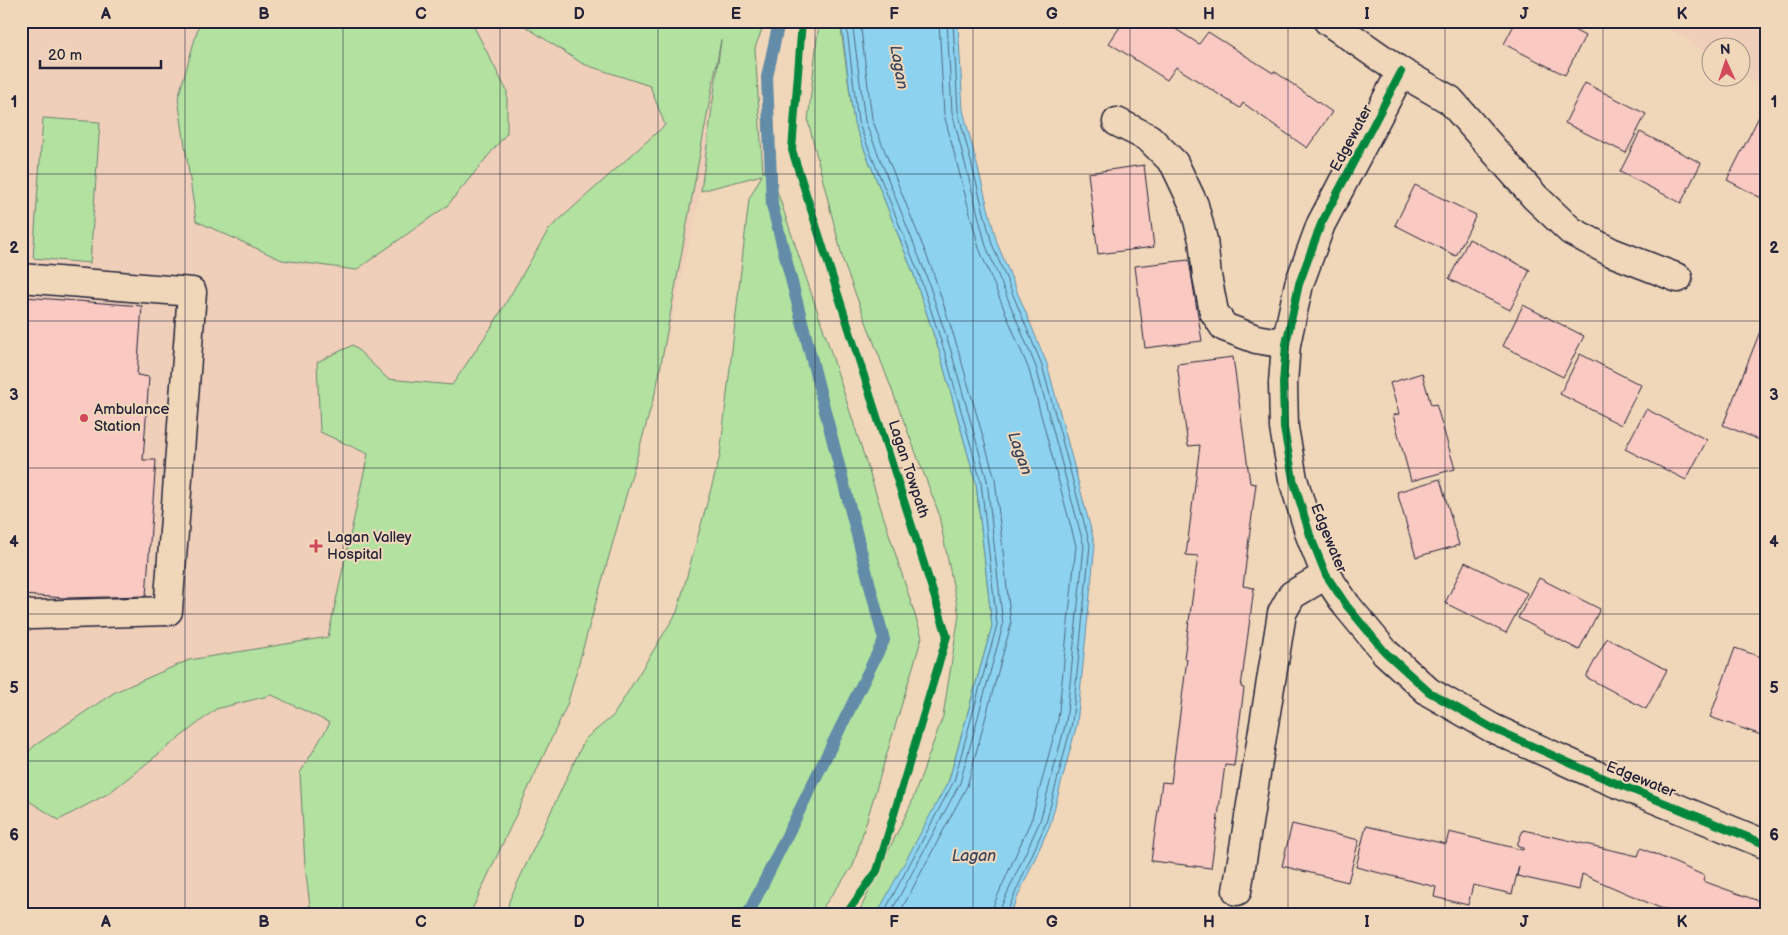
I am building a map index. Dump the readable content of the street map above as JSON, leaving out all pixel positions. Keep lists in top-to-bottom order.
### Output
{
  "streets": {
    "street": ["Edgewater"],
    "cycle path": ["Lagan Towpath"]
  },
  "water": ["Lagan"],
  "places": {
    "other": ["Ambulance Station"],
    "health": ["Lagan Valley Hospital"]
  },
  "scale_bar": "20 m",
  "north": "top",
  "grid": {
    "columns": [
      "A",
      "B",
      "C",
      "D",
      "E",
      "F",
      "G",
      "H",
      "I",
      "J",
      "K"
    ],
    "rows": [
      "1",
      "2",
      "3",
      "4",
      "5",
      "6"
    ]
  }
}
